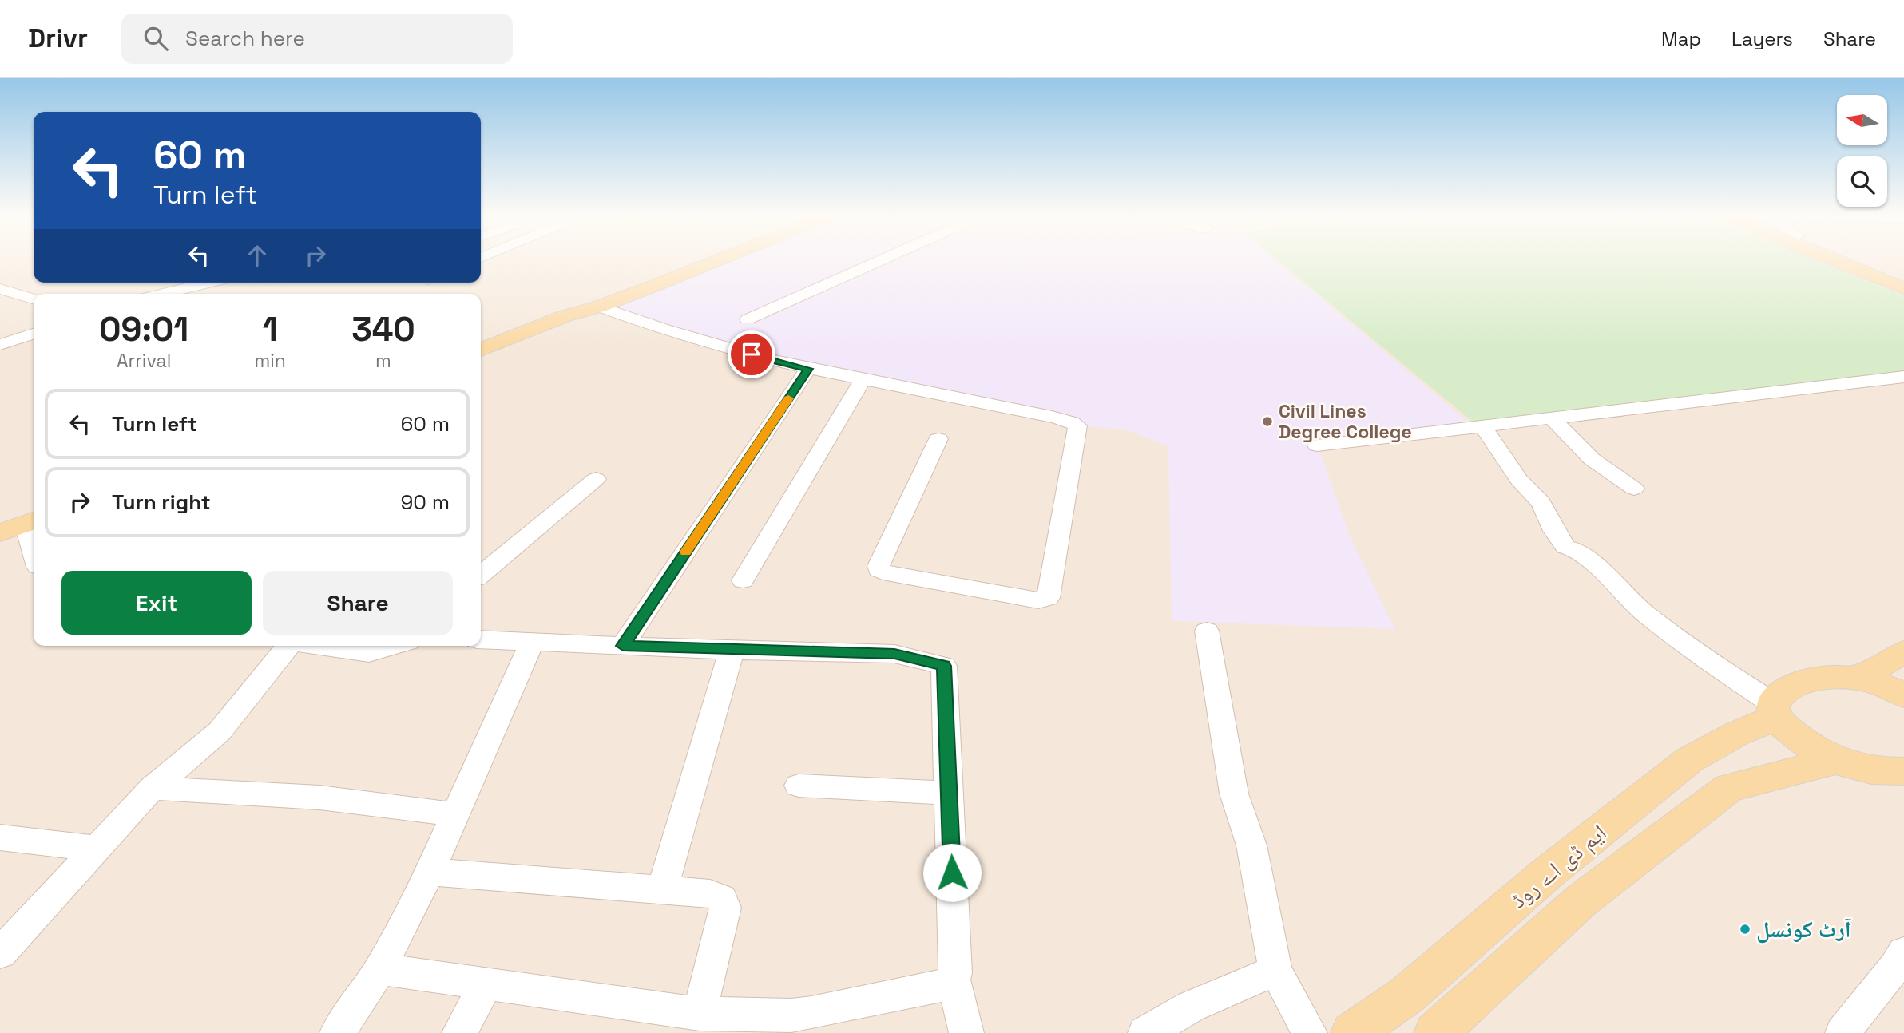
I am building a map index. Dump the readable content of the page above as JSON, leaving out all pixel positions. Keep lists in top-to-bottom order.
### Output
{
  "streets": {
    "main road": ["ایم ڈی اے روڈ"]
  },
  "places": ["Civil Lines Degree College", "آرٹ کونسل"],
  "north": "left",
  "page": {
    "header": "Drivr",
    "search": "Search here",
    "nav": ["Map", "Layers", "Share"],
    "turn": ["60 m", "Turn left"],
    "eta": [
      "09:01",
      "Arrival",
      "1",
      "min",
      "340",
      "m"
    ],
    "list": [
      {
        "name": "Turn left",
        "value": "60 m"
      },
      {
        "name": "Turn right",
        "value": "90 m"
      }
    ],
    "buttons": ["Exit", "Share"]
  }
}
